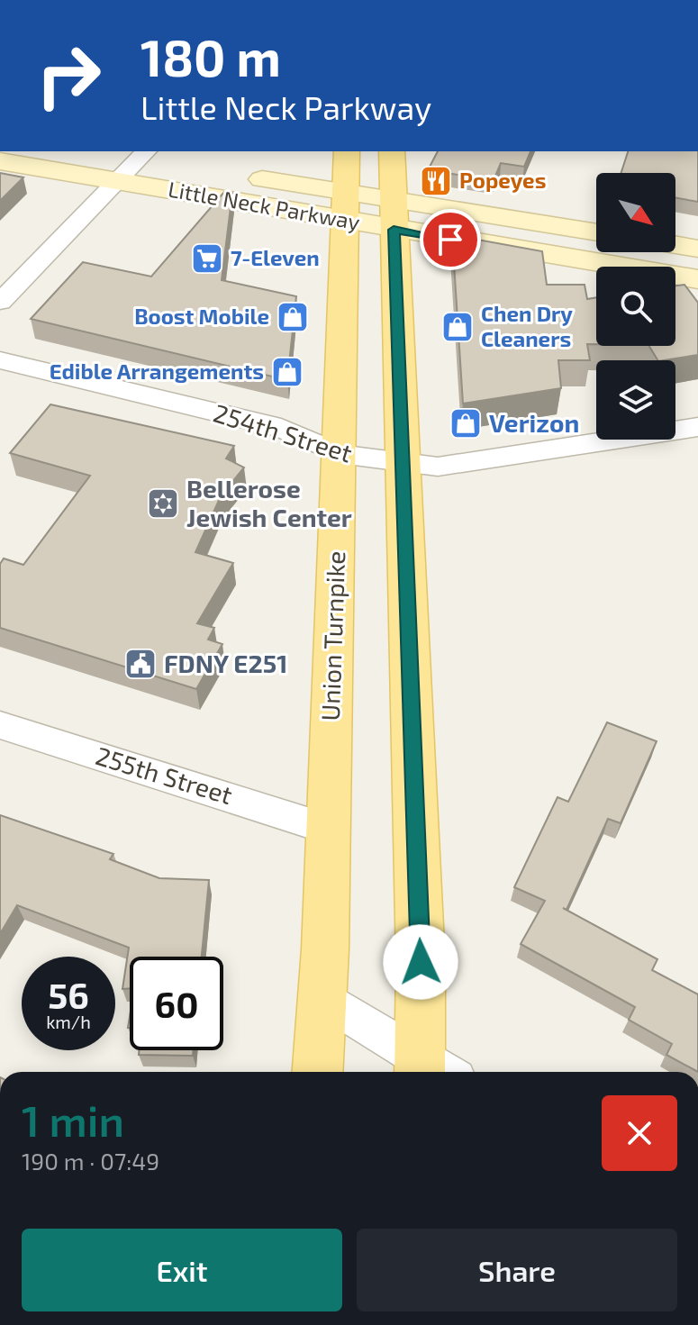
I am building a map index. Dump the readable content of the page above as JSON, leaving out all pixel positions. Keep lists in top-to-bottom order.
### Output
{
  "streets": {
    "main road": ["Little Neck Parkway", "Union Turnpike"],
    "street": ["254th Street", "255th Street"]
  },
  "crossings": [
    ["Little Neck Parkway", "Union Turnpike"],
    ["254th Street", "Union Turnpike"],
    ["Union Turnpike", "255th Street"]
  ],
  "places": {
    "restaurant": ["Popeyes"],
    "supermarket": ["7-Eleven"],
    "shop": [
      "Boost Mobile",
      "Chen Dry Cleaners",
      "Edible Arrangements",
      "Verizon"
    ],
    "synagogue": ["Bellerose Jewish Center"],
    "public building": ["FDNY E251"]
  },
  "north": "bottom right",
  "page": {
    "turn": ["180 m", "Little Neck Parkway"],
    "speed": "56 km/h",
    "limit": "60",
    "heading": ["1 min", "190 m · 07:49"],
    "buttons": ["Exit", "Share"]
  }
}
